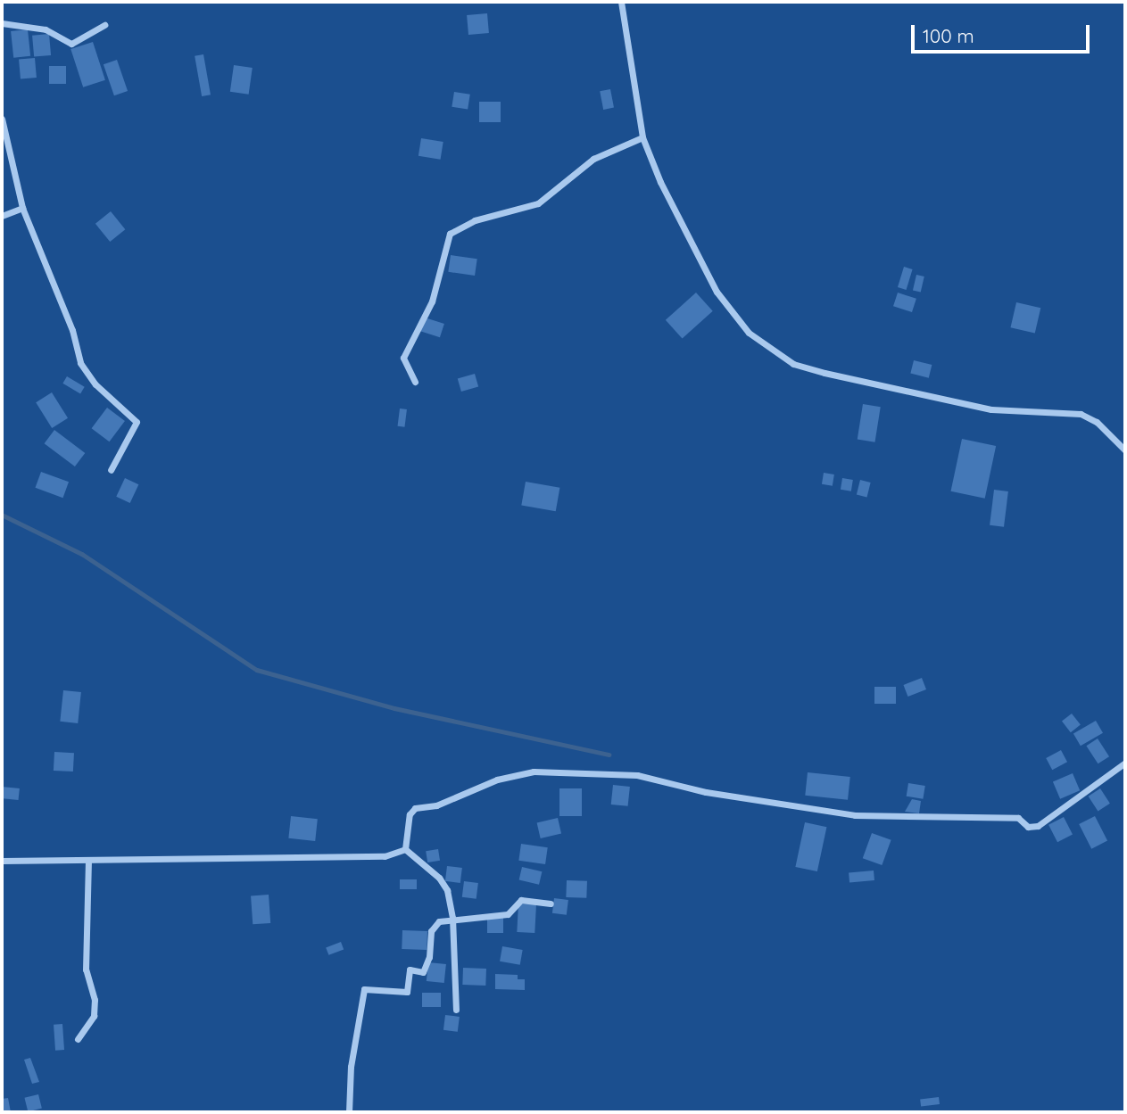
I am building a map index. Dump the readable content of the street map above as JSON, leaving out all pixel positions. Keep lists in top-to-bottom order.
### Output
{
  "scale_bar": "100 m"
}
